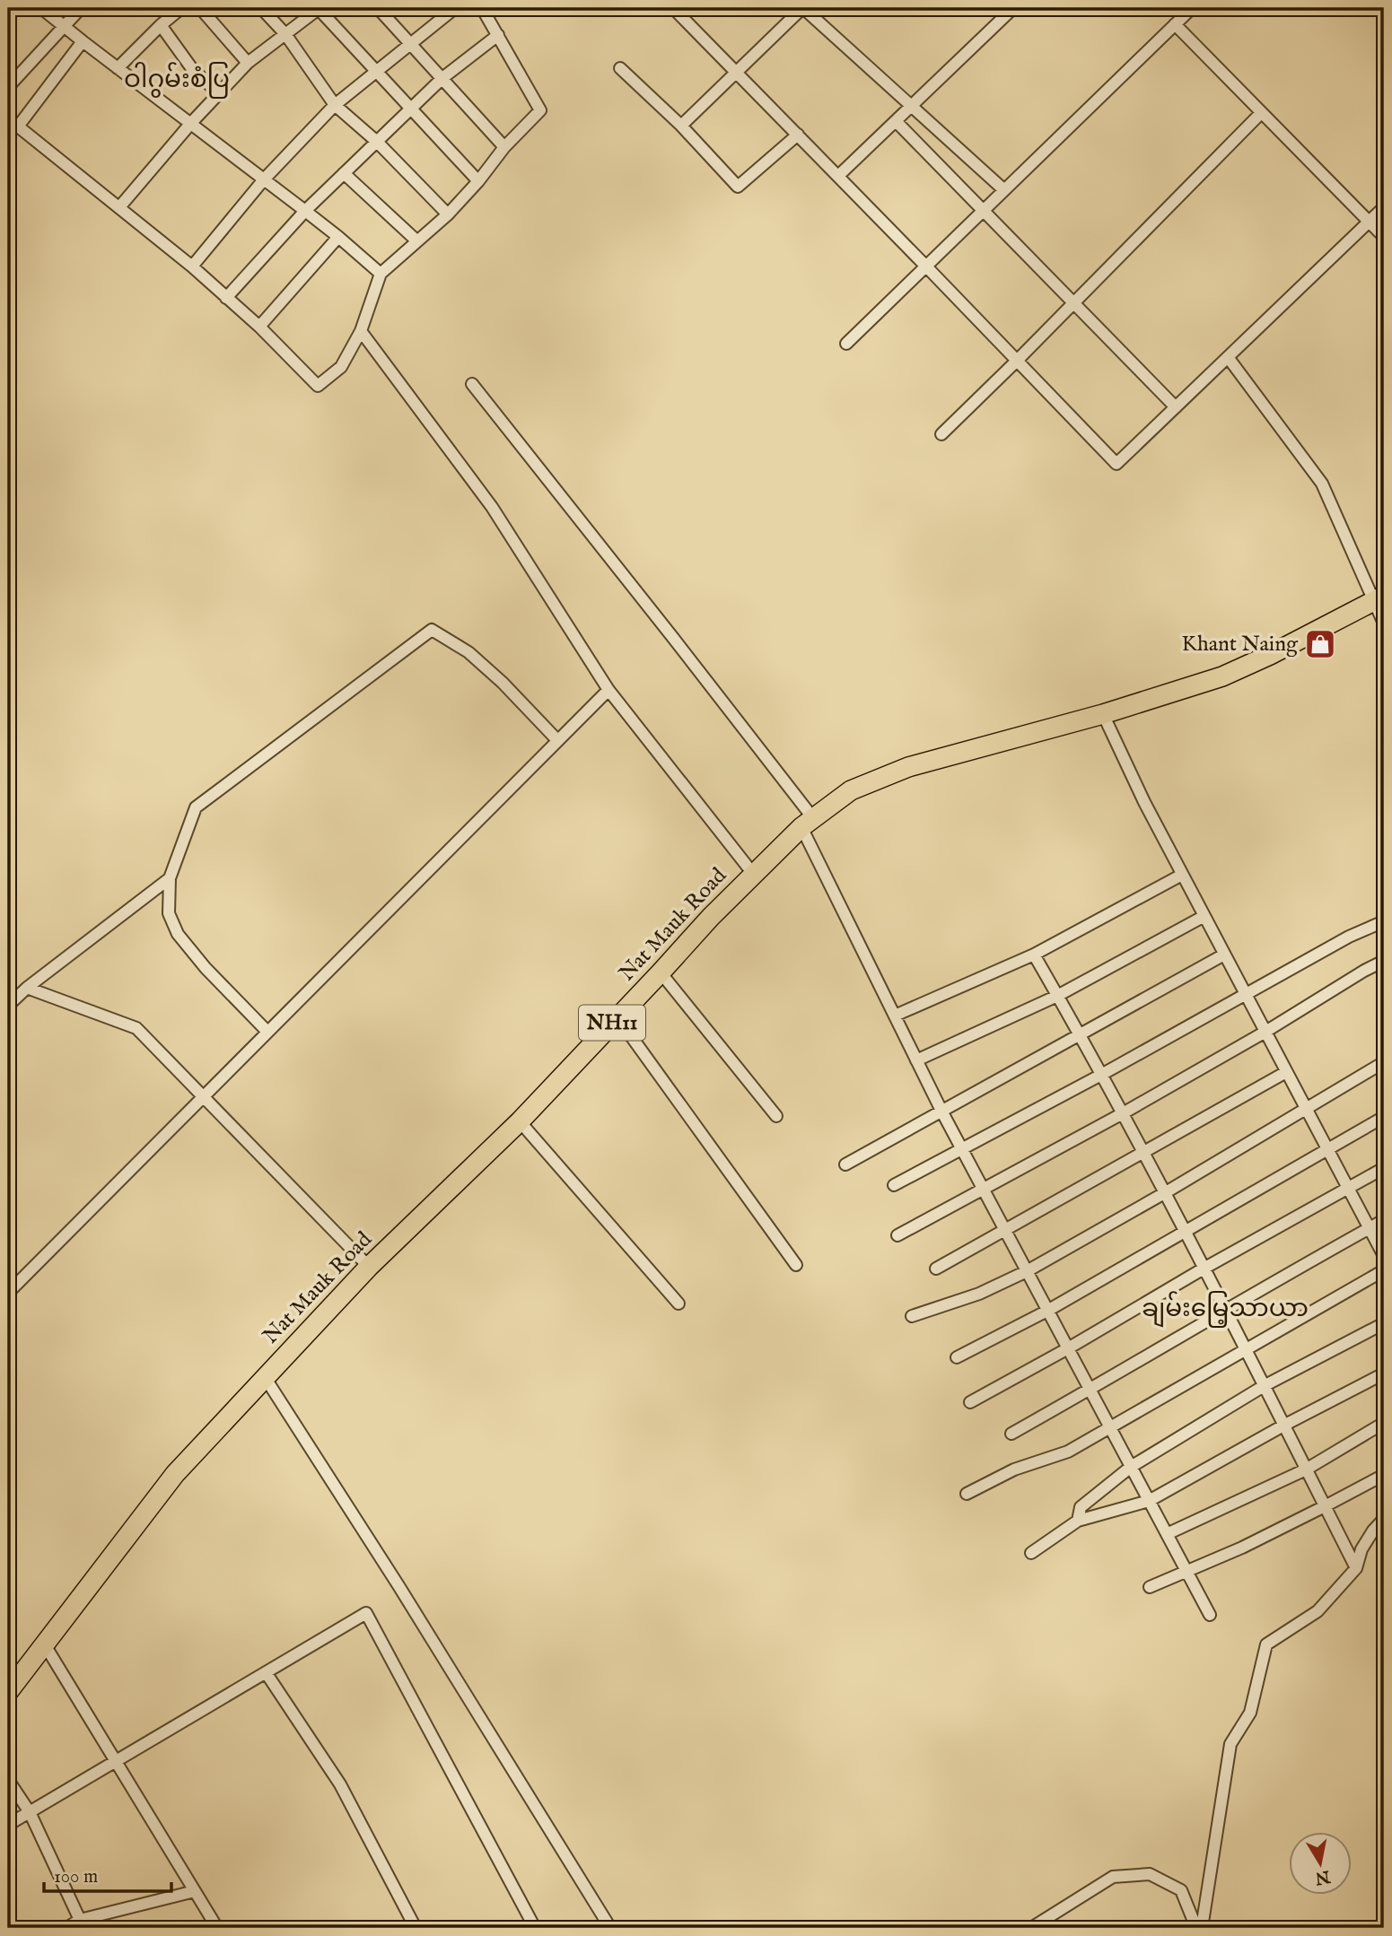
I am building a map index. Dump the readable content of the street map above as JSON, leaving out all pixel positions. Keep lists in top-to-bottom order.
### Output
{
  "streets": {
    "highway": ["Nat Mauk Road", "NH11"]
  },
  "districts": ["ဝါဂွမ်းစံပြ", "ချမ်းမြေ့သာယာ"],
  "places": {
    "shop": ["Khant Naing"]
  },
  "scale_bar": "100 m",
  "north": "bottom"
}
